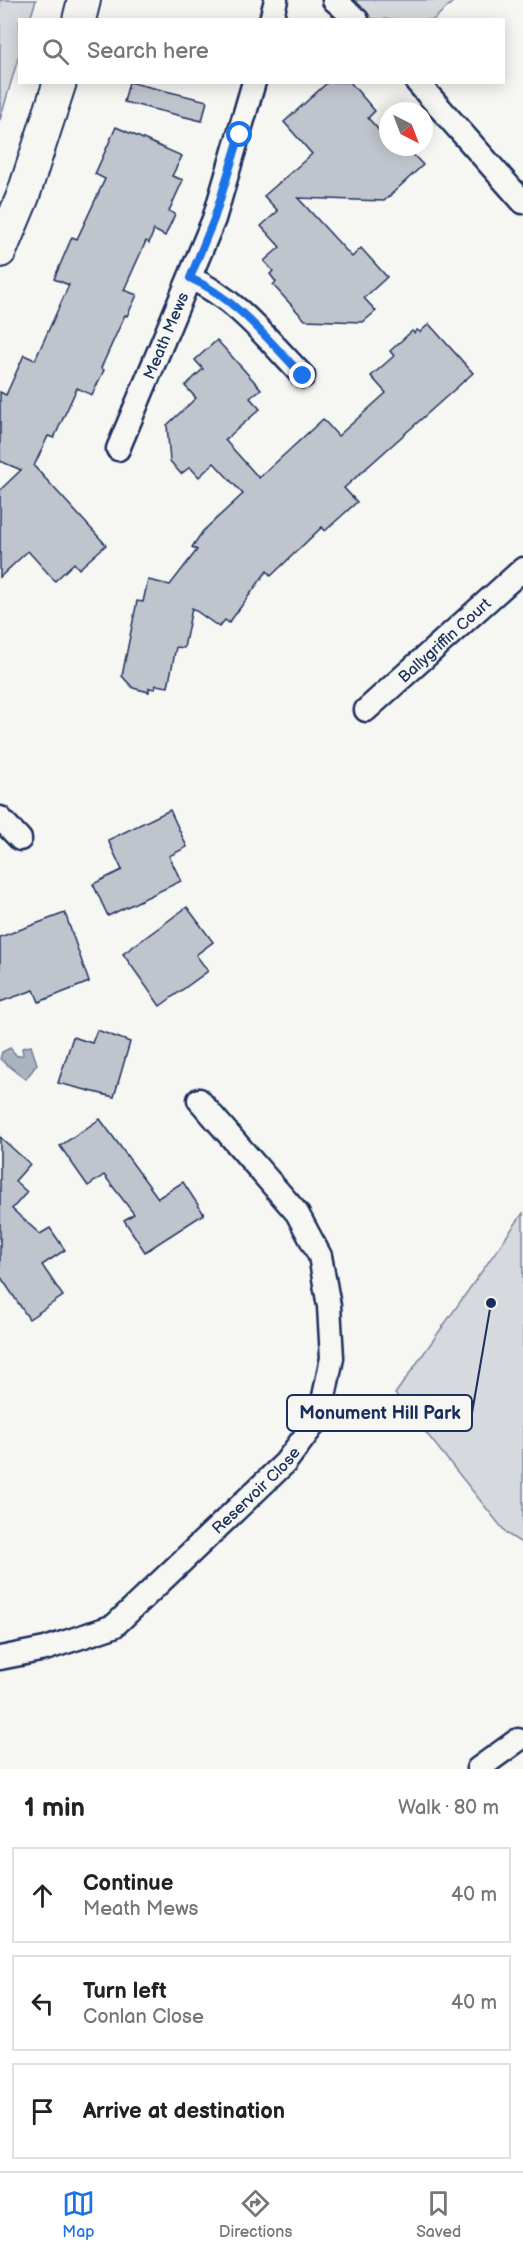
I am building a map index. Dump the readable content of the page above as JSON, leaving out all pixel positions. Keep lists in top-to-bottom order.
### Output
{
  "streets": {
    "street": ["Meath Mews", "Ballygriffin Court", "Reservoir Close"]
  },
  "places": ["Monument Hill Park"],
  "north": "bottom right",
  "page": {
    "search": "Search here",
    "heading": ["1 min", "Walk · 80 m"],
    "list": [
      ["Continue", "Meath Mews", "40 m"],
      ["Turn left", "Conlan Close", "40 m"],
      "Arrive at destination"
    ],
    "nav": ["Map", "Directions", "Saved"]
  }
}
